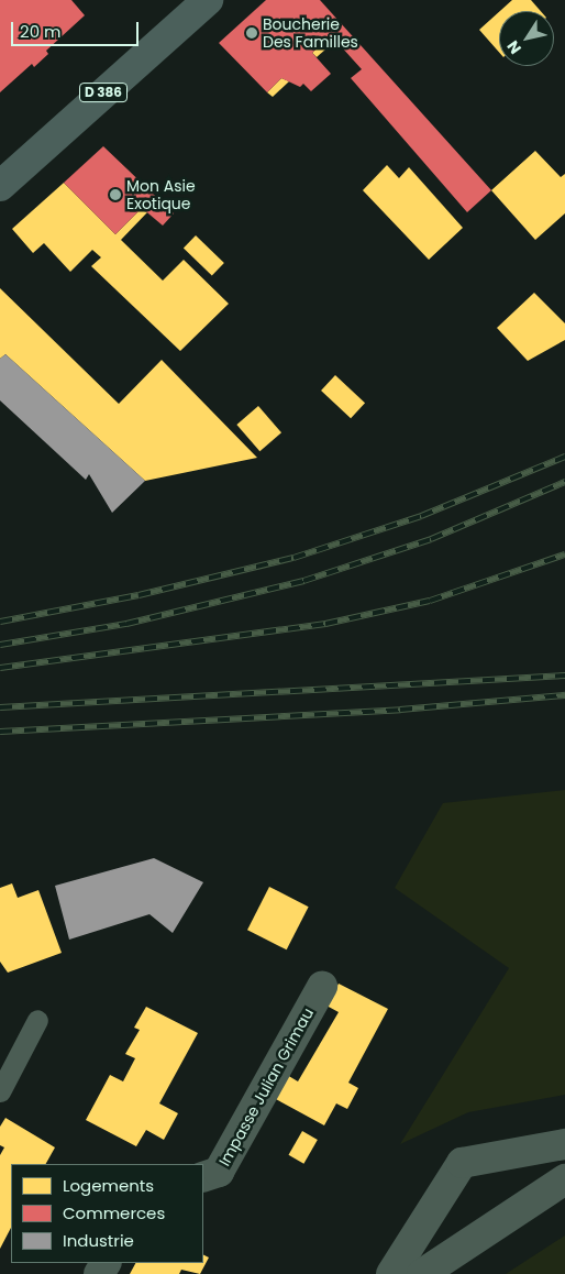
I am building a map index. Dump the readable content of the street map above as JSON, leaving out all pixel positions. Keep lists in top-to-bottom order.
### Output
{
  "streets": {
    "main road": ["D 386"],
    "street": ["Impasse Julian Grimau"]
  },
  "places": ["Boucherie Des Familles", "Mon Asie Exotique"],
  "legend": ["Logements", "Commerces", "Industrie"],
  "scale_bar": "20 m",
  "north": "bottom left"
}
